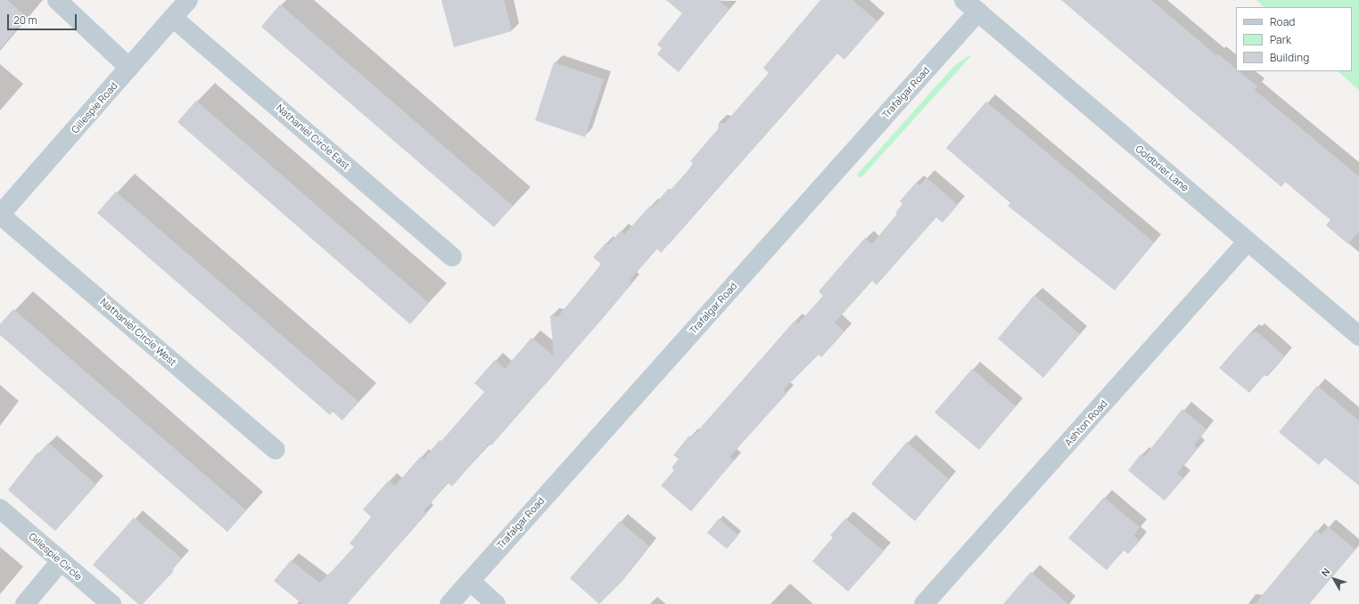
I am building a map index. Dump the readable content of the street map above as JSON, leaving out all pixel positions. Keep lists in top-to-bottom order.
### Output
{
  "streets": {
    "street": [
      "Trafalgar Road",
      "Gillespie Road",
      "Nathaniel Circle East",
      "Goldbrier Lane",
      "Nathaniel Circle West",
      "Ashton Road",
      "Gillespie Circle"
    ]
  },
  "crossings": [
    ["Trafalgar Road", "Goldbrier Lane"],
    ["Gillespie Road", "Nathaniel Circle East"],
    ["Gillespie Road", "Nathaniel Circle West"],
    ["Goldbrier Lane", "Ashton Road"]
  ],
  "legend": ["Road", "Park", "Building"],
  "scale_bar": "20 m",
  "north": "top left"
}
